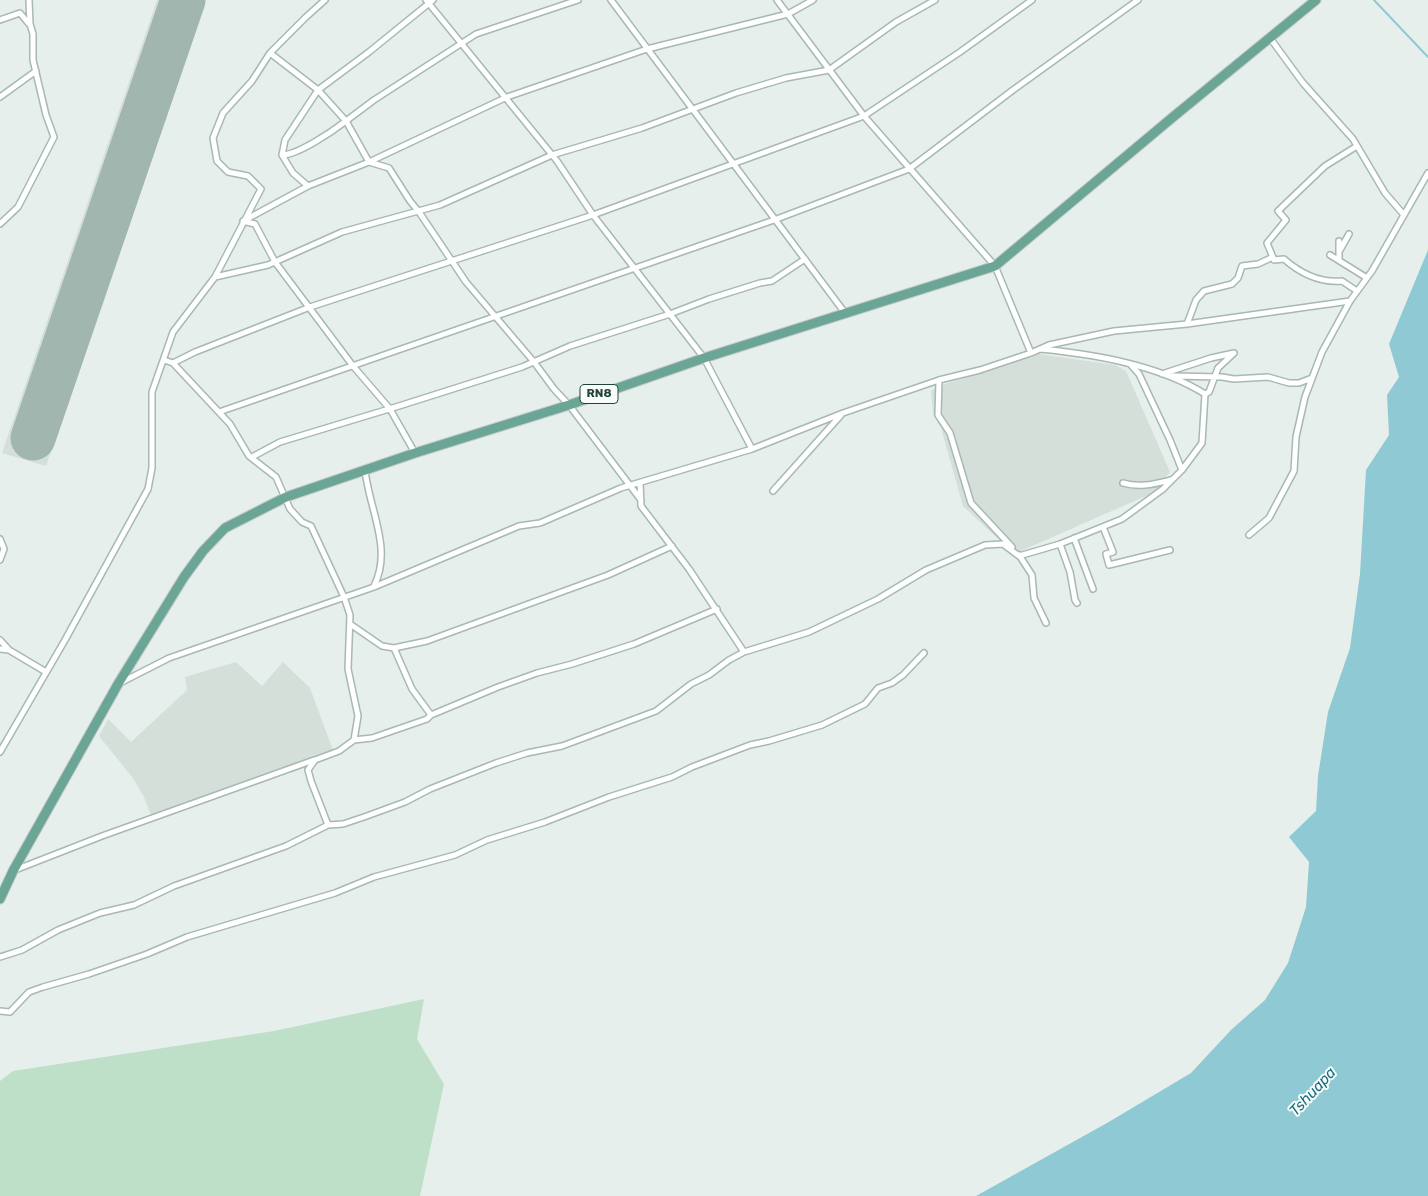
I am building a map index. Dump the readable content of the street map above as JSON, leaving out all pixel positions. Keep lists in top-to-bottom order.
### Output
{
  "streets": {
    "main road": ["RN8"]
  },
  "water": ["Tshuapa"]
}
